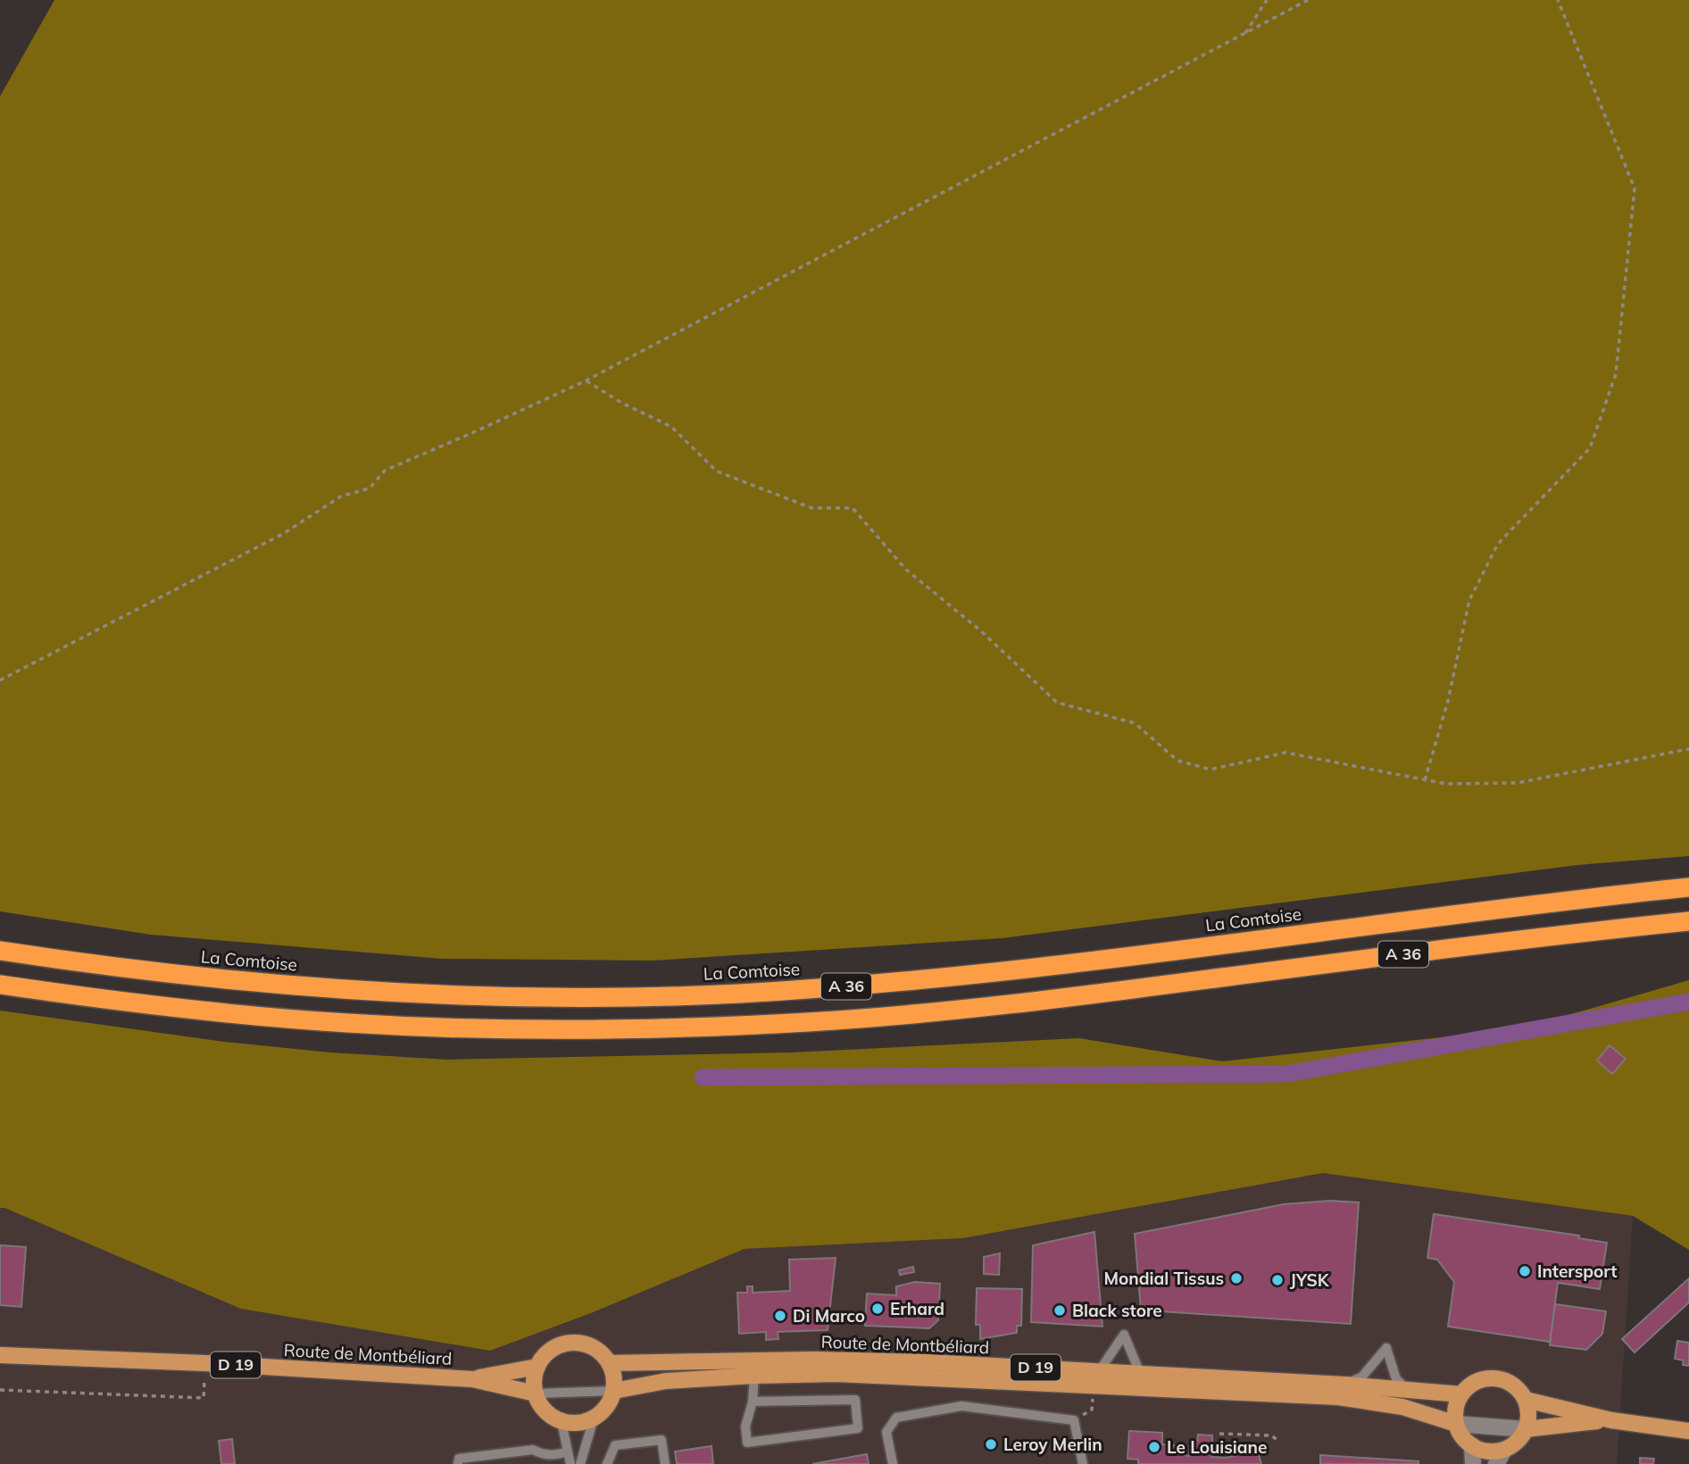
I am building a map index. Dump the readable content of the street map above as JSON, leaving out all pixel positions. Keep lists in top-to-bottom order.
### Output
{
  "streets": {
    "highway": ["La Comtoise", "A 36"],
    "main road": ["Route de Montbéliard", "D 19"]
  },
  "places": [
    "Intersport",
    "Mondial Tissus",
    "JYSK",
    "Erhard",
    "Black store",
    "Di Marco",
    "Leroy Merlin",
    "Le Louisiane"
  ]
}
